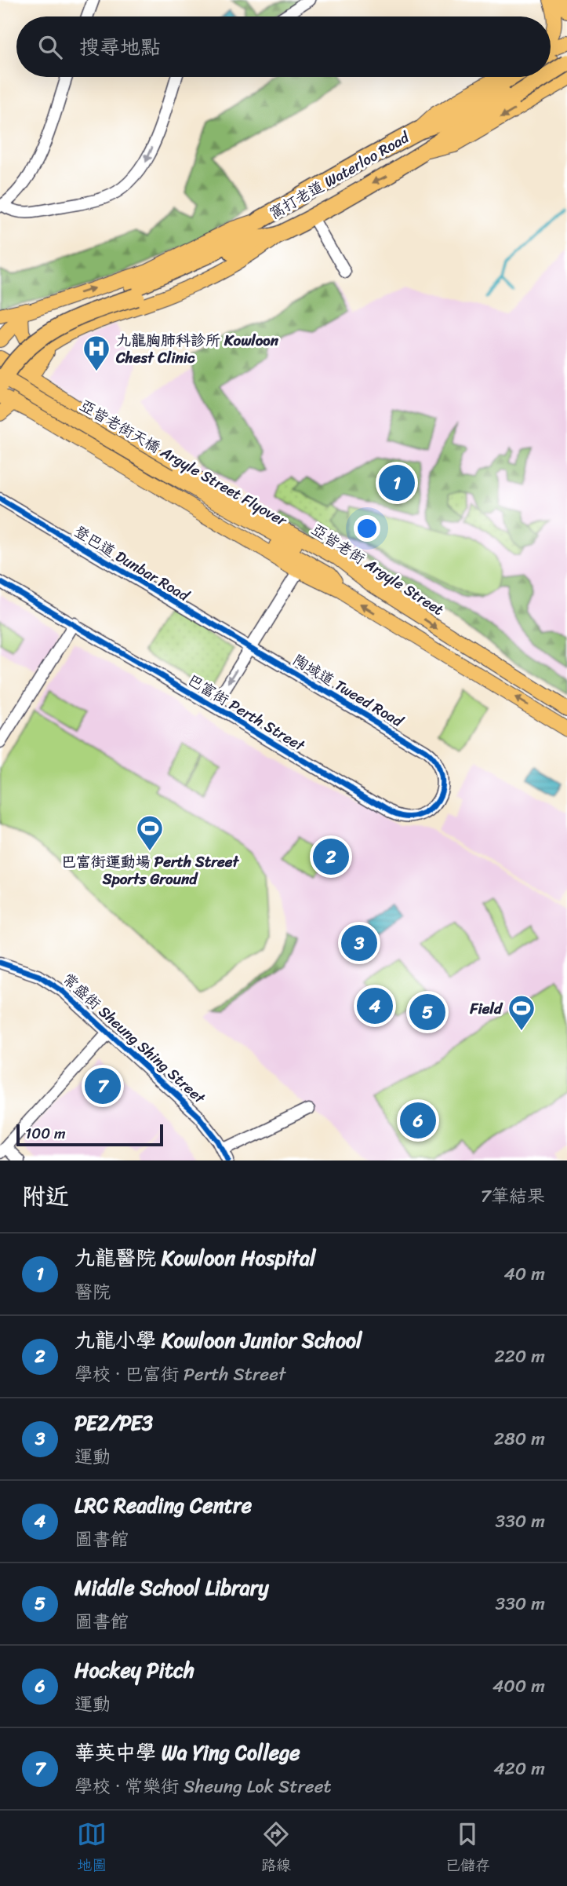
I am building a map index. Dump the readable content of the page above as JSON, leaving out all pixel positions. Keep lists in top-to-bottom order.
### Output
{
  "streets": {
    "highway": ["窩打老道 Waterloo Road"],
    "main road": ["亞皆老街天橋 Argyle Street Flyover", "亞皆老街 Argyle Street"],
    "street": [
      "登巴道 Dunbar Road",
      "陶域道 Tweed Road",
      "巴富街 Perth Street",
      "常盛街 Sheung Shing Street"
    ]
  },
  "crossings": [
    ["窩打老道 Waterloo Road", "亞皆老街 Argyle Street"],
    ["亞皆老街天橋 Argyle Street Flyover", "亞皆老街 Argyle Street"],
    ["登巴道 Dunbar Road", "陶域道 Tweed Road"],
    ["登巴道 Dunbar Road", "巴富街 Perth Street"],
    ["陶域道 Tweed Road", "巴富街 Perth Street"]
  ],
  "places": {
    "hospital": ["九龍胸肺科診所 Kowloon Chest Clinic"],
    "sports": ["巴富街運動場 Perth Street Sports Ground", "Field"]
  },
  "scale_bar": "100 m",
  "page": {
    "search": "搜尋地點",
    "pins": [
      "1",
      "2",
      "3",
      "4",
      "5",
      "7",
      "6"
    ],
    "scale": "100 m",
    "heading": ["附近", "7筆結果"],
    "list": [
      {
        "mark": "1",
        "name": "九龍醫院 Kowloon Hospital",
        "note": "醫院",
        "value": "40 m"
      },
      {
        "mark": "2",
        "name": "九龍小學 Kowloon Junior School",
        "note": "學校 · 巴富街 Perth Street",
        "value": "220 m"
      },
      {
        "mark": "3",
        "name": "PE2/PE3",
        "note": "運動",
        "value": "280 m"
      },
      {
        "mark": "4",
        "name": "LRC Reading Centre",
        "note": "圖書館",
        "value": "330 m"
      },
      {
        "mark": "5",
        "name": "Middle School Library",
        "note": "圖書館",
        "value": "330 m"
      },
      {
        "mark": "6",
        "name": "Hockey Pitch",
        "note": "運動",
        "value": "400 m"
      },
      {
        "mark": "7",
        "name": "華英中學 Wa Ying College",
        "note": "學校 · 常樂街 Sheung Lok Street",
        "value": "420 m"
      }
    ],
    "nav": ["地圖", "路線", "已儲存"]
  }
}
